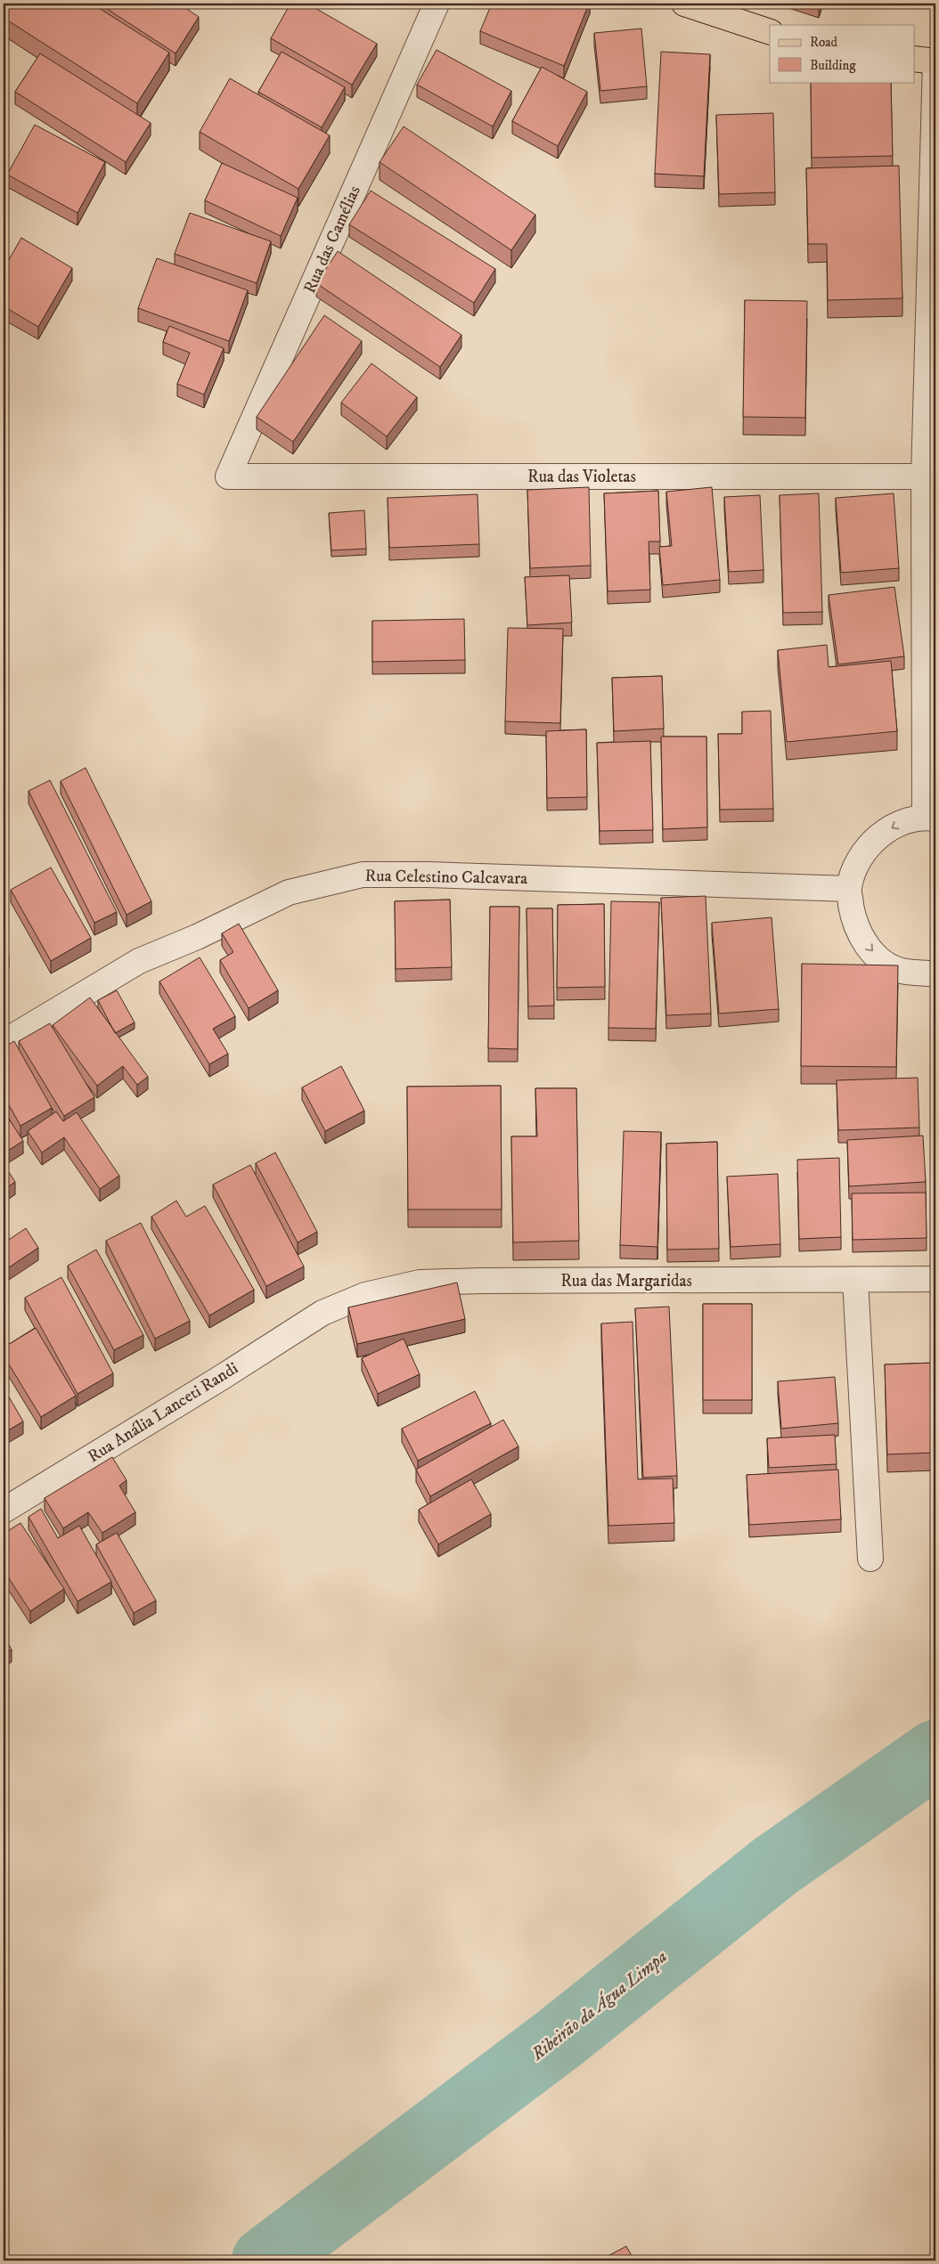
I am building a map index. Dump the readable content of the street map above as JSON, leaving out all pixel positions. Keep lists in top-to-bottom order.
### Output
{
  "streets": {
    "street": [
      "Rua das Camélias",
      "Rua das Violetas",
      "Rua Celestino Calcavara",
      "Rua das Margaridas",
      "Rua Anália Lanceti Randi"
    ]
  },
  "crossings": [
    ["Rua das Camélias", "Rua das Violetas"],
    ["Rua das Margaridas", "Rua Anália Lanceti Randi"]
  ],
  "water": ["Ribeirão da Água Limpa"],
  "legend": ["Road", "Building"]
}
